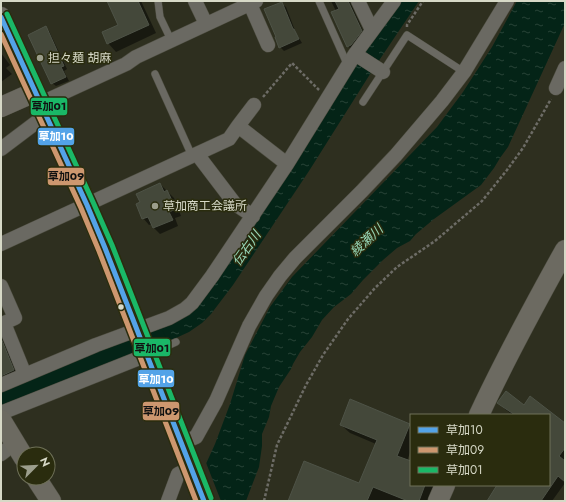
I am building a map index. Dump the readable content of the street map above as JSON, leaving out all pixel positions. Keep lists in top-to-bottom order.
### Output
{
  "water": ["綾瀬川", "伝右川"],
  "places": ["担々麺 胡麻", "草加商工会議所"],
  "lines": ["transit line 草加01", "transit line 草加10", "transit line 草加09"],
  "legend": ["草加10", "草加09", "草加01"],
  "north": "top right"
}
